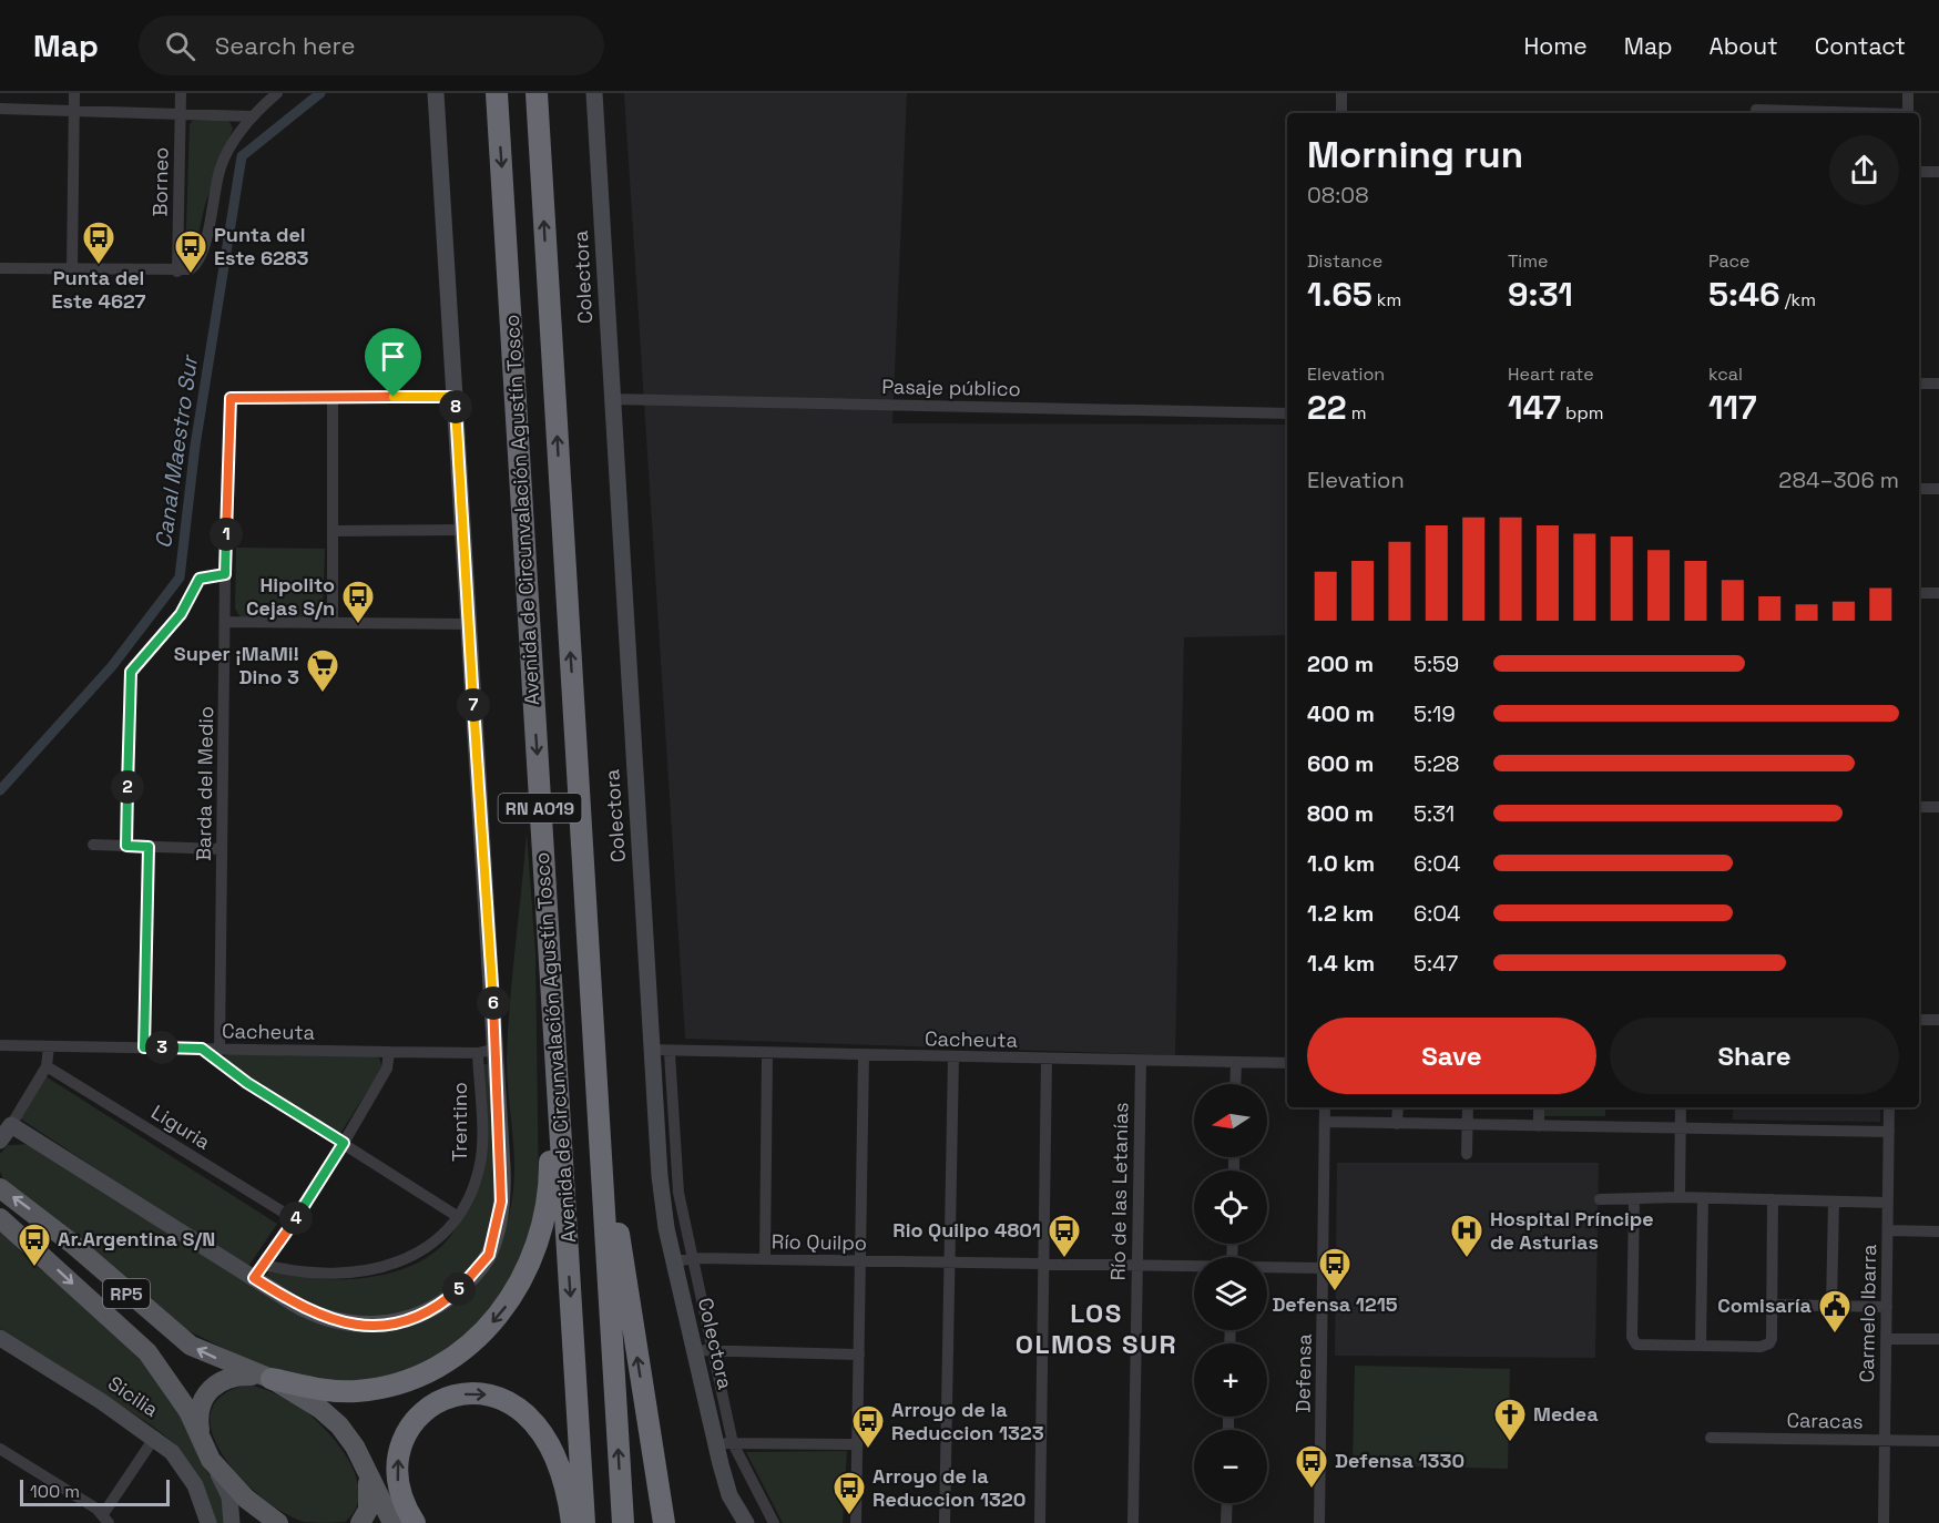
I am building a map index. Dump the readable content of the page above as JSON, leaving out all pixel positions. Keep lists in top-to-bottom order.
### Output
{
  "streets": {
    "highway": ["Avenida de Circunvalación Agustín Tosco", "RN A019"],
    "main road": ["RP5"],
    "street": [
      "Borneo",
      "Colectora",
      "Pasaje público",
      "Barda del Medio",
      "Cacheuta",
      "Trentino",
      "Liguria",
      "Río de las Letanías",
      "Río Quilpo",
      "Carmelo Ibarra",
      "Defensa",
      "Sicilia",
      "Caracas"
    ]
  },
  "crossings": [
    ["Colectora", "Pasaje público"],
    ["Colectora", "Cacheuta"],
    ["Colectora", "Río Quilpo"],
    ["Barda del Medio", "Cacheuta"],
    ["Cacheuta", "Trentino"],
    ["Cacheuta", "Río de las Letanías"],
    ["Río de las Letanías", "Río Quilpo"],
    ["Río Quilpo", "Defensa"],
    ["Carmelo Ibarra", "Caracas"]
  ],
  "districts": ["LOS OLMOS SUR"],
  "water": ["Canal Maestro Sur"],
  "places": {
    "bus stop": [
      "Punta del Este 4627",
      "Punta del Este 6283",
      "Hipolito Cejas S/n",
      "Rio Quilpo 4801",
      "Ar.Argentina S/N",
      "Defensa 1215",
      "Arroyo de la Reduccion 1323",
      "Defensa 1330",
      "Arroyo de la Reduccion 1320"
    ],
    "supermarket": ["Super ¡MaMi! Dino 3"],
    "hospital": ["Hospital Príncipe de Asturias"],
    "public building": ["Comisaría"],
    "church": ["Medea"]
  },
  "scale_bar": "100 m",
  "north": "left",
  "page": {
    "header": "Map",
    "search": "Search here",
    "nav": [
      "Home",
      "Map",
      "About",
      "Contact"
    ],
    "heading": ["Morning run", "08:08"],
    "stats": [
      ["Distance", "1.65 km"],
      ["Time", "9:31"],
      ["Pace", "5:46 /km"],
      ["Elevation", "22 m"],
      ["Heart rate", "147 bpm"],
      ["kcal", "117"]
    ],
    "pins": [
      "8",
      "1",
      "7",
      "2",
      "6",
      "3",
      "4",
      "5"
    ],
    "chart": ["Elevation", "284–306 m"],
    "list": [
      {
        "name": "200 m",
        "note": "5:59"
      },
      {
        "name": "400 m",
        "note": "5:19"
      },
      {
        "name": "600 m",
        "note": "5:28"
      },
      {
        "name": "800 m",
        "note": "5:31"
      },
      {
        "name": "1.0 km",
        "note": "6:04"
      },
      {
        "name": "1.2 km",
        "note": "6:04"
      },
      {
        "name": "1.4 km",
        "note": "5:47"
      }
    ],
    "buttons": ["Save", "Share"],
    "map_buttons": ["+", "−"],
    "scale": "100 m"
  }
}
